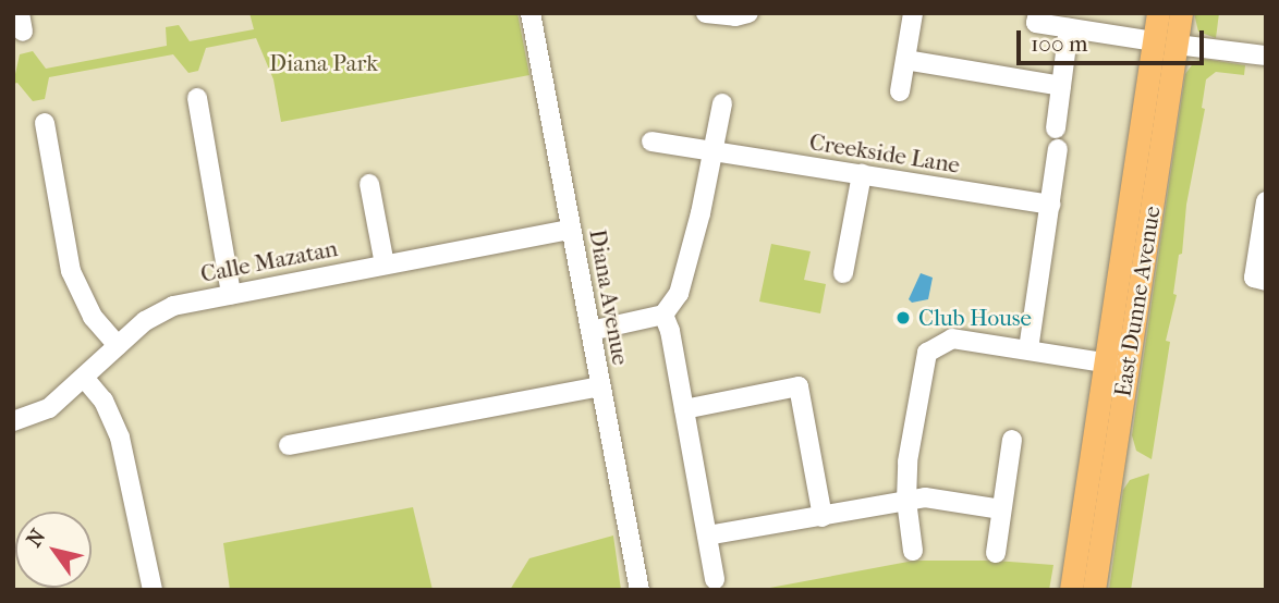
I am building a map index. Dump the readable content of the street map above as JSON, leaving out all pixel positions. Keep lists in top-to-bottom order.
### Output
{
  "streets": {
    "main road": ["East Dunne Avenue"],
    "street": ["Creekside Lane", "Calle Mazatan", "Diana Avenue"]
  },
  "crossings": [
    ["Calle Mazatan", "Diana Avenue"]
  ],
  "parks": ["Diana Park"],
  "places": ["Club House"],
  "scale_bar": "100 m",
  "north": "top left"
}
